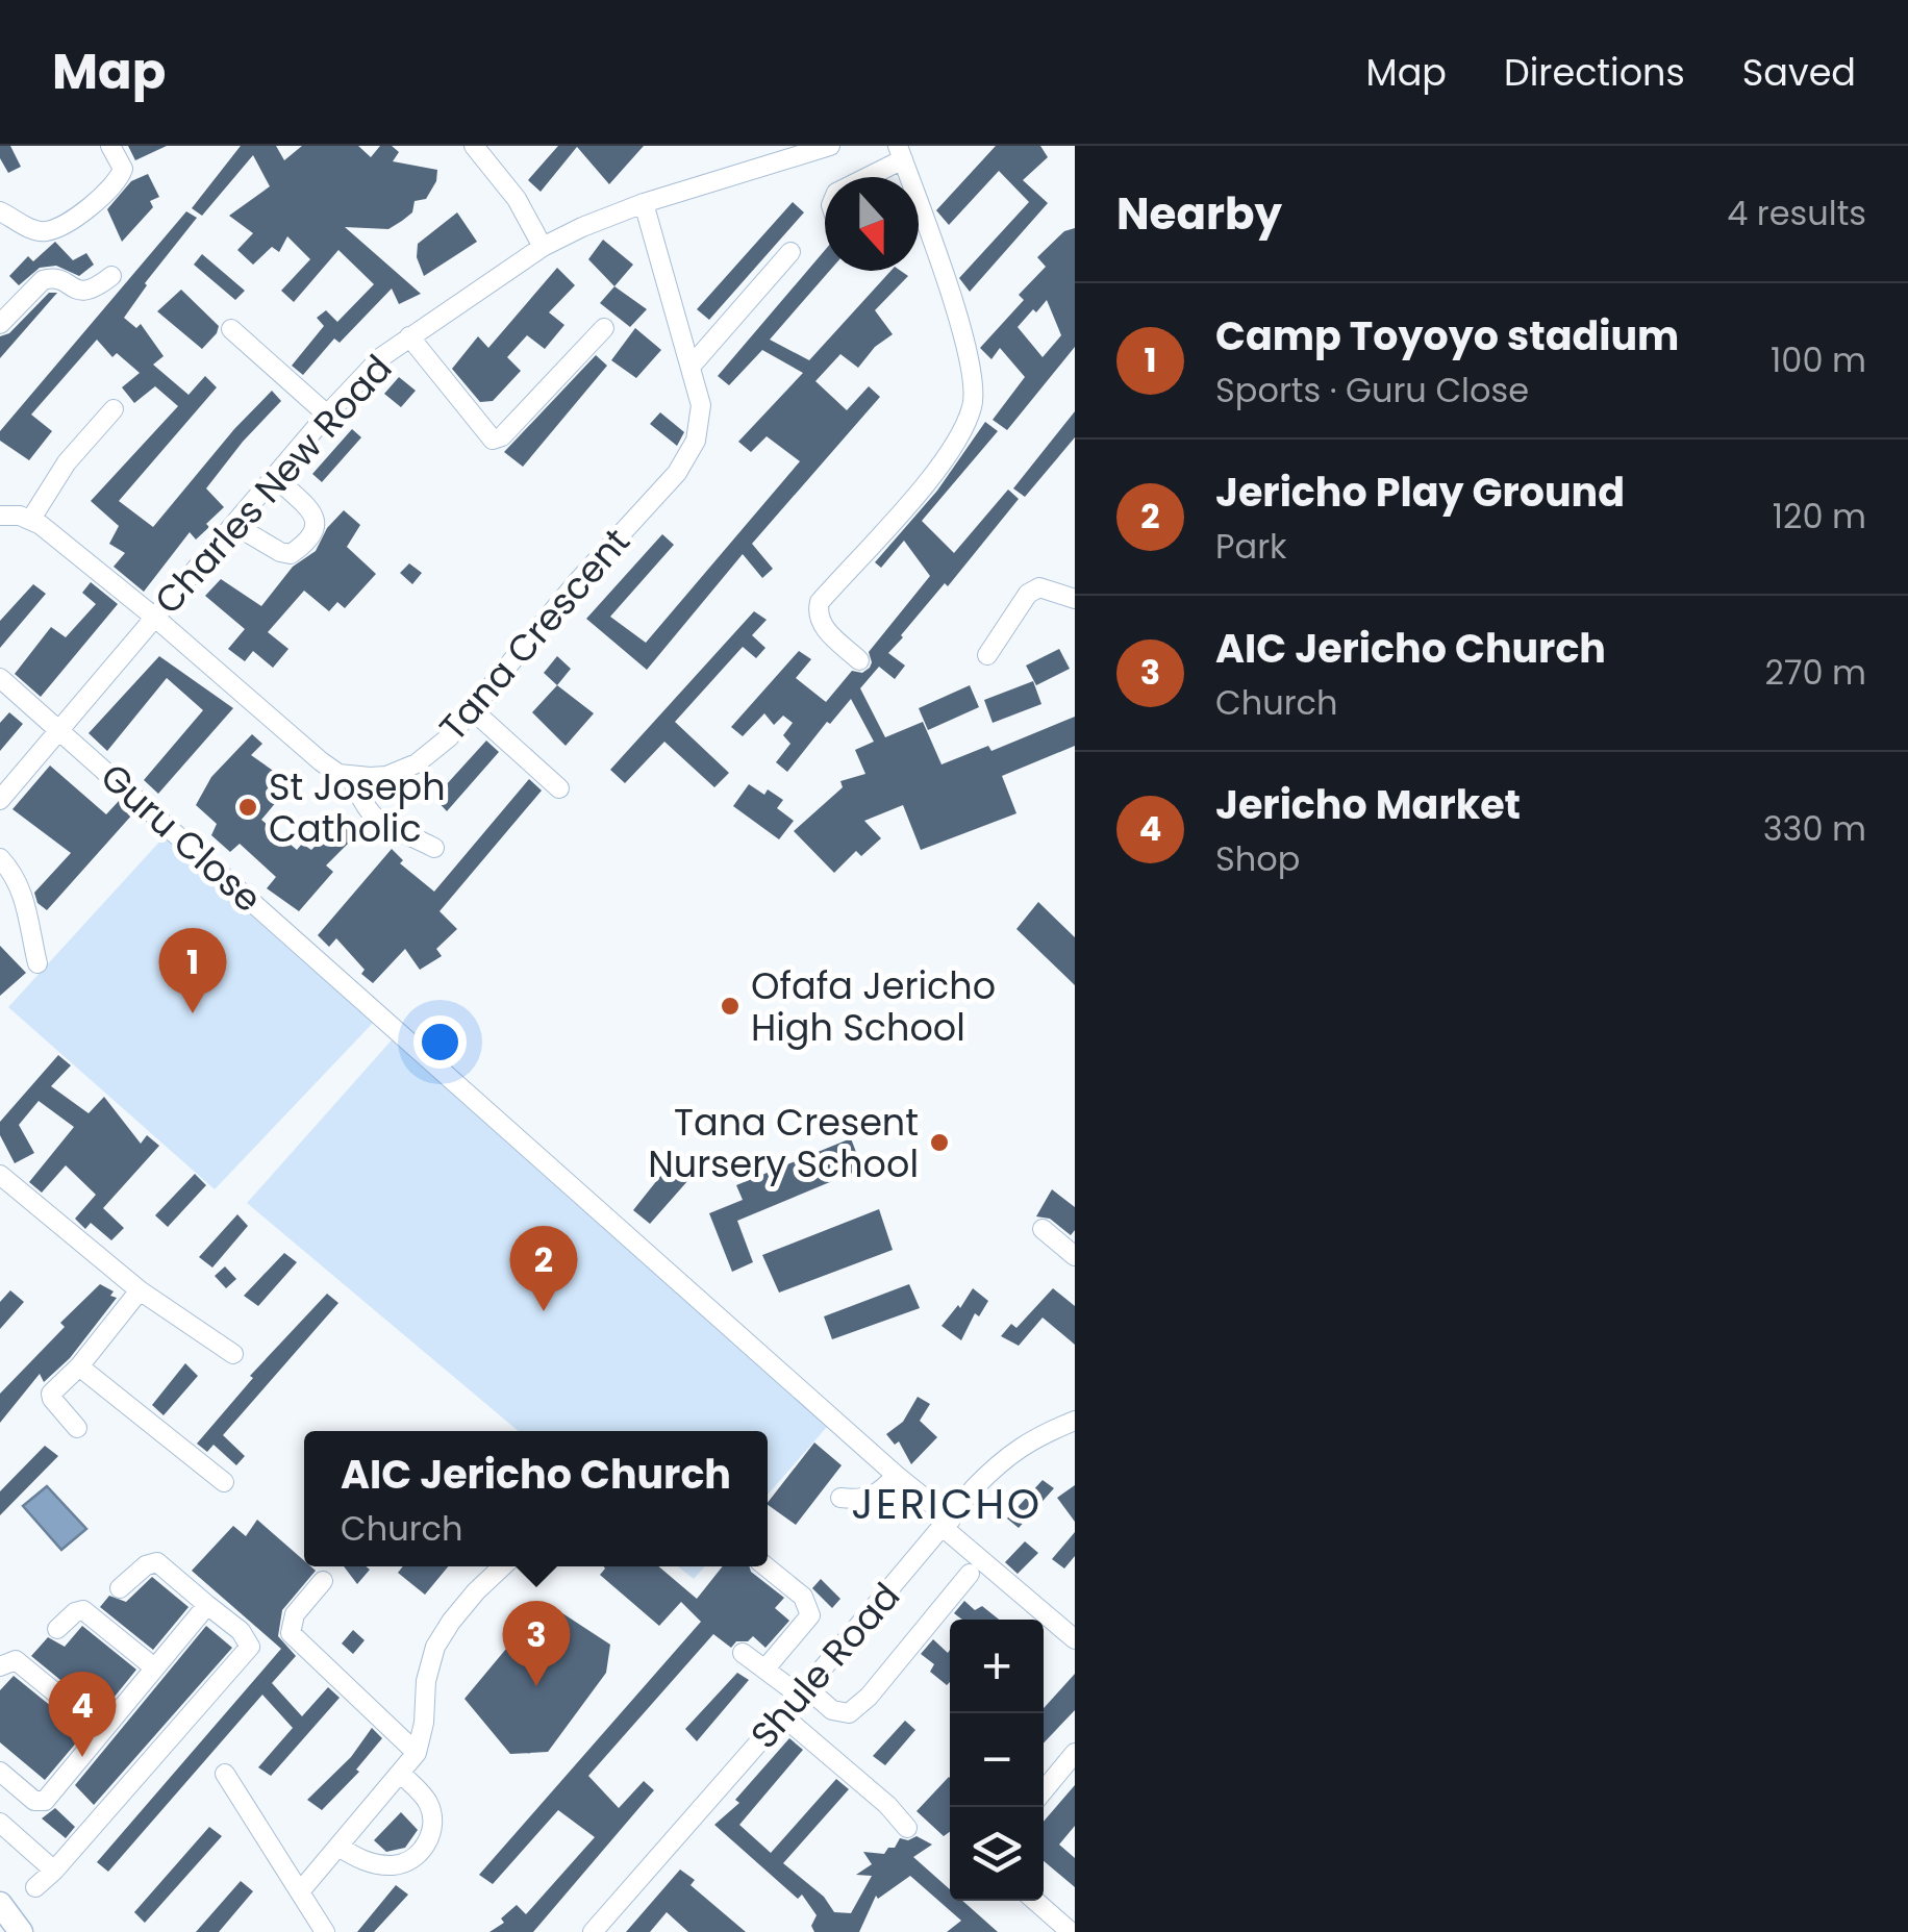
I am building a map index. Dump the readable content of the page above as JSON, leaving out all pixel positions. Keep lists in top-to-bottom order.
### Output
{
  "streets": {
    "street": [
      "Charles New Road",
      "Tana Crescent",
      "Guru Close",
      "Shule Road"
    ]
  },
  "crossings": [
    ["Charles New Road", "Tana Crescent"],
    ["Charles New Road", "Guru Close"],
    ["Guru Close", "Shule Road"]
  ],
  "districts": ["JERICHO"],
  "places": ["St Joseph Catholic", "Ofafa Jericho High School", "Tana Cresent Nursery School"],
  "north": "bottom",
  "page": {
    "header": "Map",
    "nav": ["Map", "Directions", "Saved"],
    "heading": ["Nearby", "4 results"],
    "list": [
      {
        "mark": "1",
        "name": "Camp Toyoyo stadium",
        "note": "Sports · Guru Close",
        "value": "100 m"
      },
      {
        "mark": "2",
        "name": "Jericho Play Ground",
        "note": "Park",
        "value": "120 m"
      },
      {
        "mark": "3",
        "name": "AIC Jericho Church",
        "note": "Church",
        "value": "270 m"
      },
      {
        "mark": "4",
        "name": "Jericho Market",
        "note": "Shop",
        "value": "330 m"
      }
    ],
    "pins": [
      "1",
      "2",
      "3",
      "4"
    ],
    "popup": ["AIC Jericho Church", "Church"],
    "map_buttons": ["+", "−"]
  }
}
